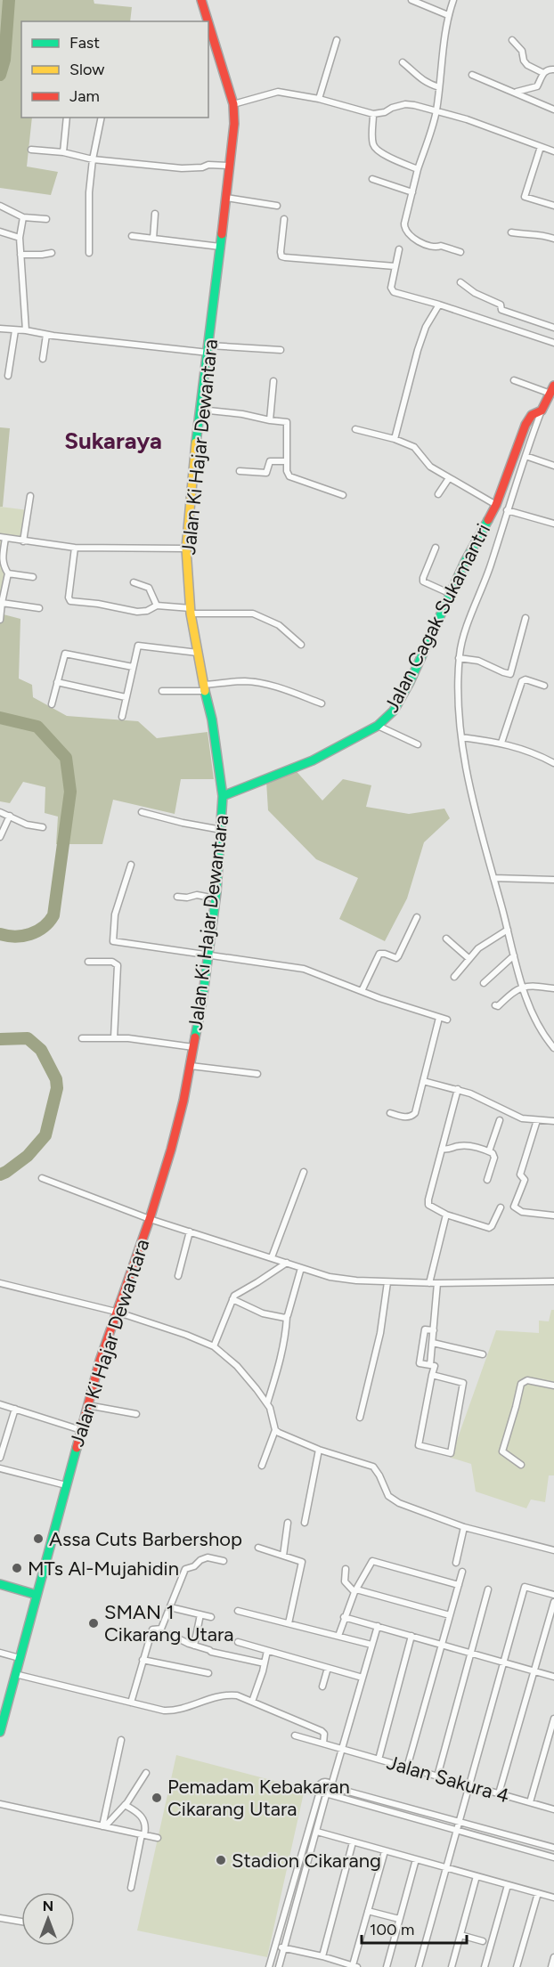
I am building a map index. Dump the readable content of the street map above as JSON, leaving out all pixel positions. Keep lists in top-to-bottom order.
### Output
{
  "streets": {
    "main road": ["Jalan Ki Hajar Dewantara", "Jalan Cagak Sukamantri"],
    "street": ["Jalan Sakura 4"]
  },
  "crossings": [
    ["Jalan Ki Hajar Dewantara", "Jalan Cagak Sukamantri"]
  ],
  "districts": ["Sukaraya"],
  "places": [
    "Assa Cuts Barbershop",
    "MTs Al-Mujahidin",
    "SMAN 1 Cikarang Utara",
    "Pemadam Kebakaran Cikarang Utara",
    "Stadion Cikarang"
  ],
  "legend": ["Fast", "Slow", "Jam"],
  "scale_bar": "100 m",
  "north": "top"
}
